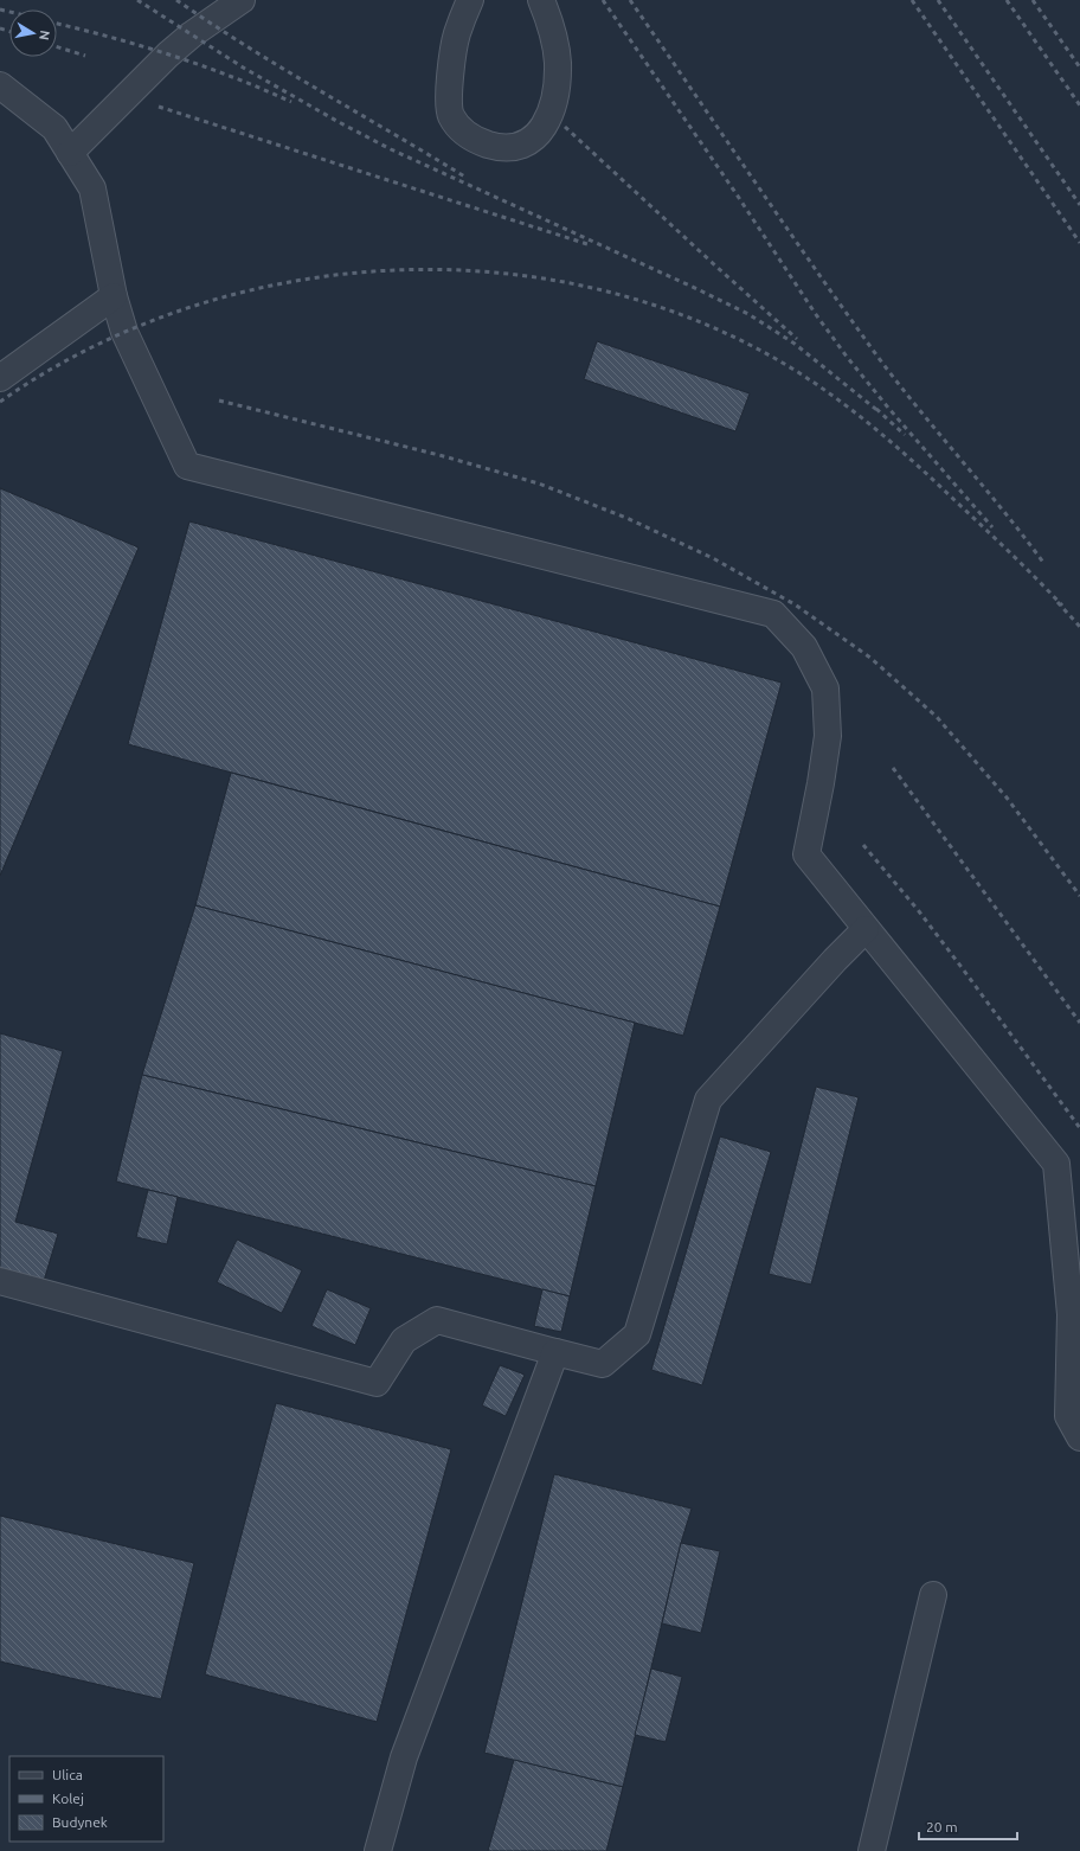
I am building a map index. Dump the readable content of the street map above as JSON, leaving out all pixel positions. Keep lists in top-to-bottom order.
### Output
{
  "legend": ["Ulica", "Kolej", "Budynek"],
  "scale_bar": "20 m",
  "north": "right"
}
